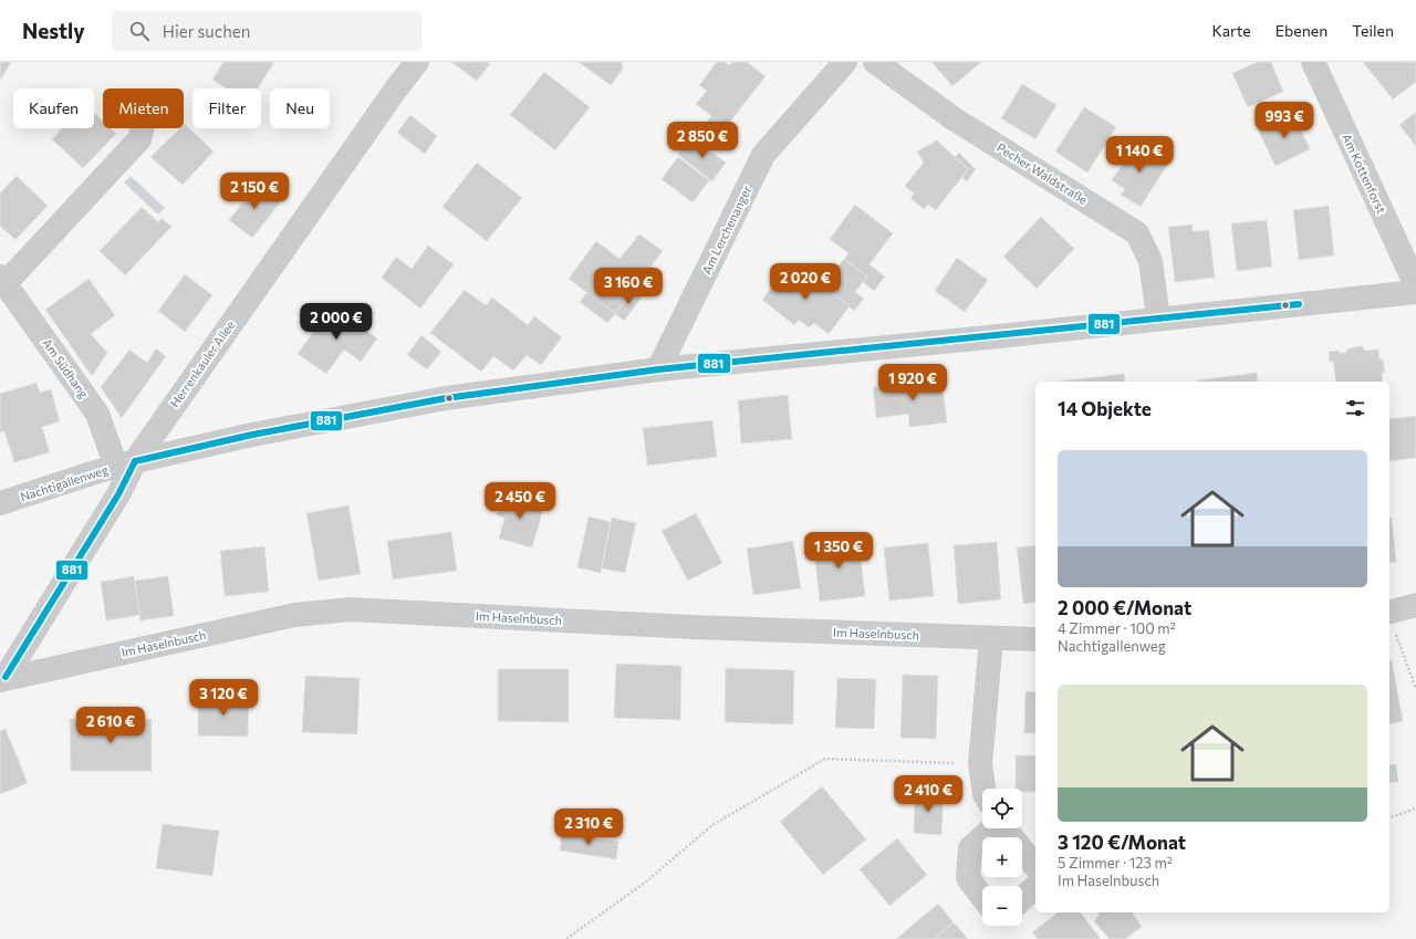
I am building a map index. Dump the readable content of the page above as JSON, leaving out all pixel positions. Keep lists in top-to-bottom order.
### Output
{
  "streets": {
    "street": [
      "Pecher Waldstraße",
      "Am Kottenforst",
      "Am Lerchenanger",
      "Herrenkauler Allee",
      "Am Südhang",
      "Nachtigallenweg",
      "Im Haselnbusch"
    ]
  },
  "crossings": [
    ["Pecher Waldstraße", "Nachtigallenweg"],
    ["Am Lerchenanger", "Nachtigallenweg"],
    ["Herrenkauler Allee", "Am Südhang"],
    ["Herrenkauler Allee", "Nachtigallenweg"],
    ["Herrenkauler Allee", "Im Haselnbusch"],
    ["Am Südhang", "Nachtigallenweg"]
  ],
  "lines": ["transit line 881"],
  "page": {
    "header": "Nestly",
    "search": "Hier suchen",
    "nav": ["Karte", "Ebenen", "Teilen"],
    "chip": [
      "Kaufen",
      "Mieten",
      "Filter",
      "Neu"
    ],
    "price": [
      "993 €",
      "2 850 €",
      "1 140 €",
      "2 150 €",
      "2 020 €",
      "3 160 €",
      "2 000 €",
      "1 920 €",
      "2 450 €",
      "1 350 €",
      "3 120 €",
      "2 610 €",
      "2 410 €",
      "2 310 €"
    ],
    "heading": "14 Objekte",
    "list": [
      {
        "name": "2 000 €/Monat",
        "note": "4 Zimmer · 100 m² · Nachtigallenweg"
      },
      {
        "name": "3 120 €/Monat",
        "note": "5 Zimmer · 123 m² · Im Haselnbusch"
      }
    ],
    "map_buttons": ["+", "−"]
  }
}
